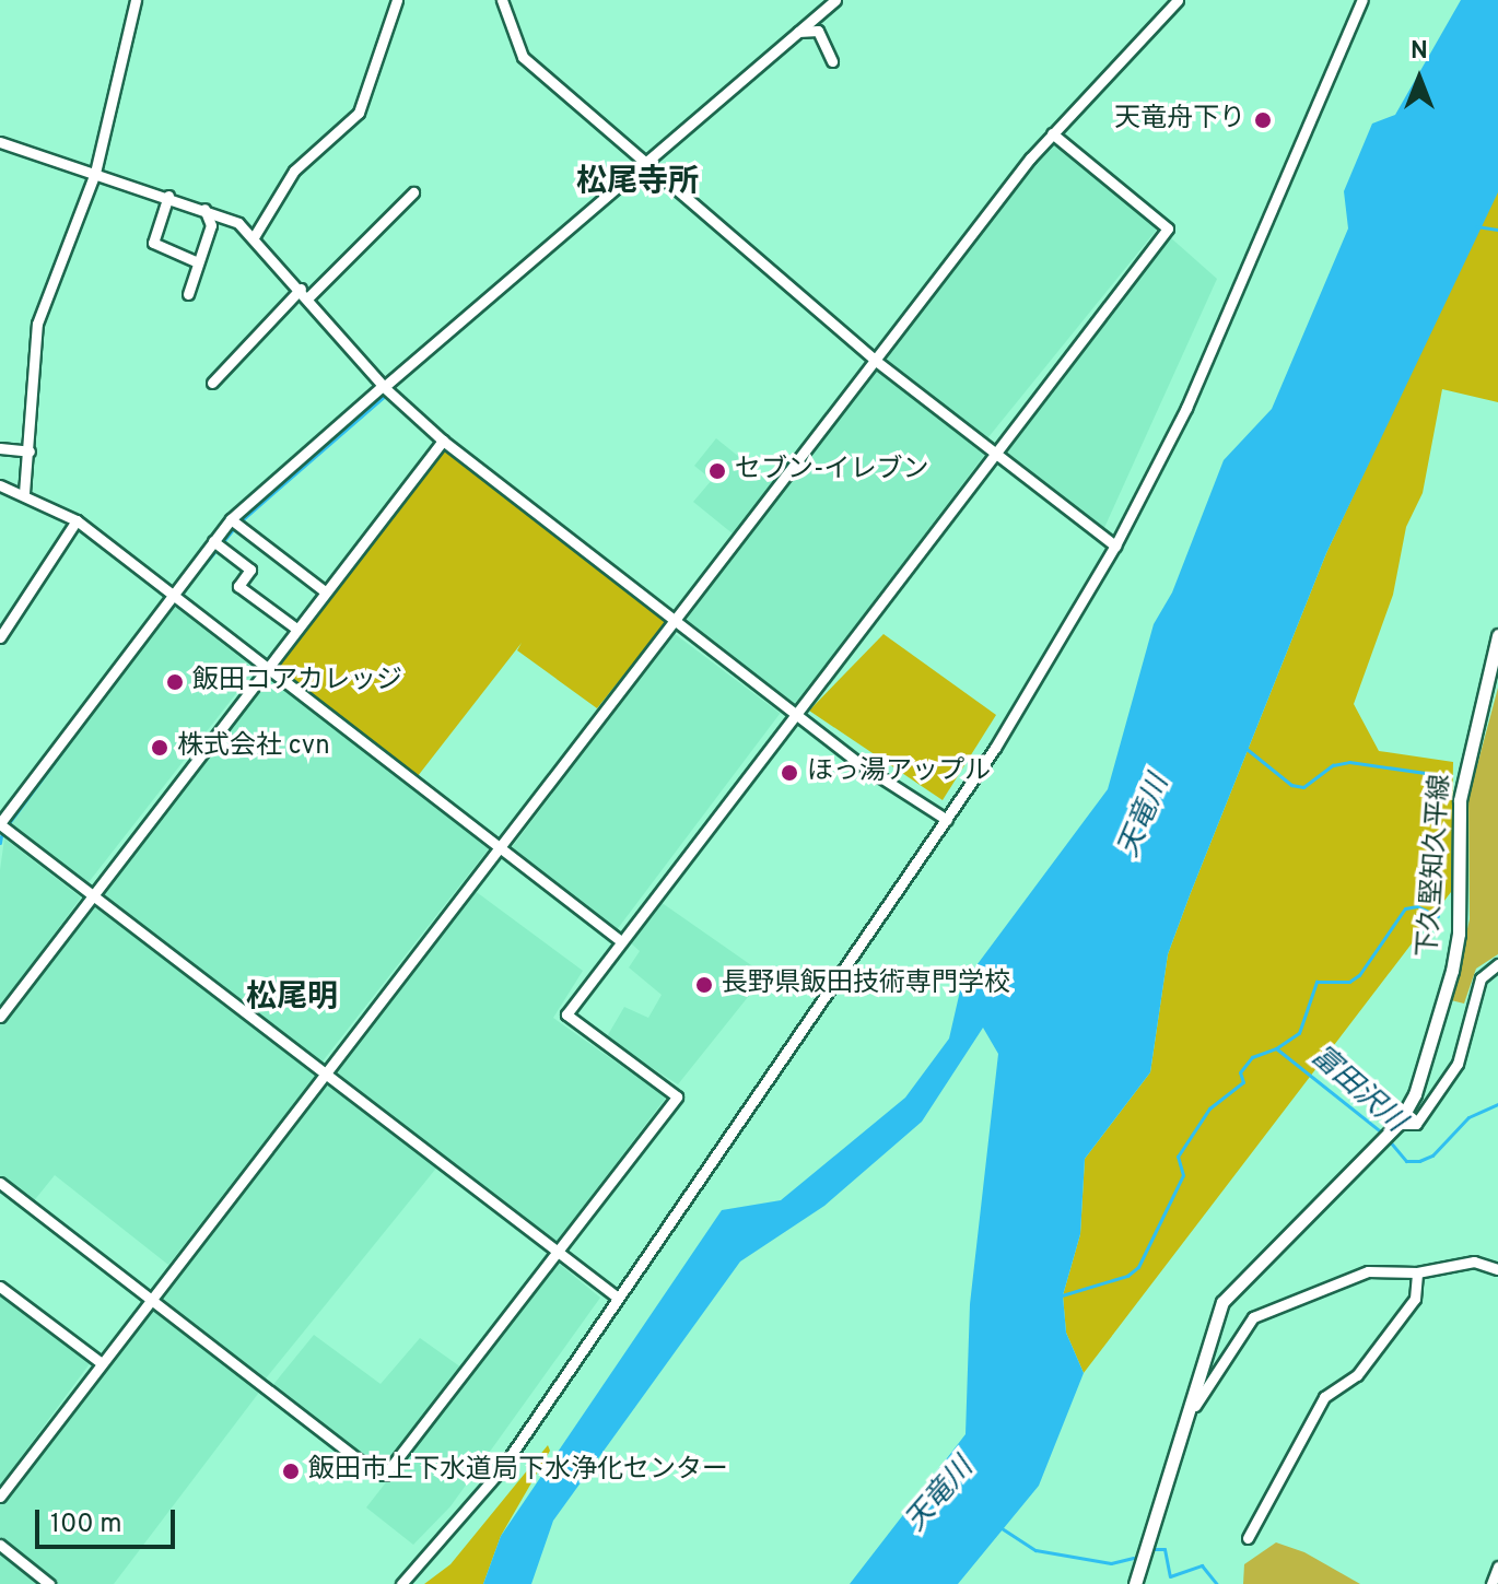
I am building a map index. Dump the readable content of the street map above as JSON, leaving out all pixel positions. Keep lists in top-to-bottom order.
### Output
{
  "streets": {
    "main road": ["下久堅知久平線"]
  },
  "districts": ["松尾寺所", "松尾明"],
  "water": ["天竜川", "富田沢川"],
  "places": [
    "天竜舟下り",
    "セブン-イレブン",
    "飯田コアカレッジ",
    "株式会社 cvn",
    "ほっ湯アップル",
    "長野県飯田技術専門学校",
    "飯田市上下水道局下水浄化センター"
  ],
  "scale_bar": "100 m",
  "north": "top"
}
